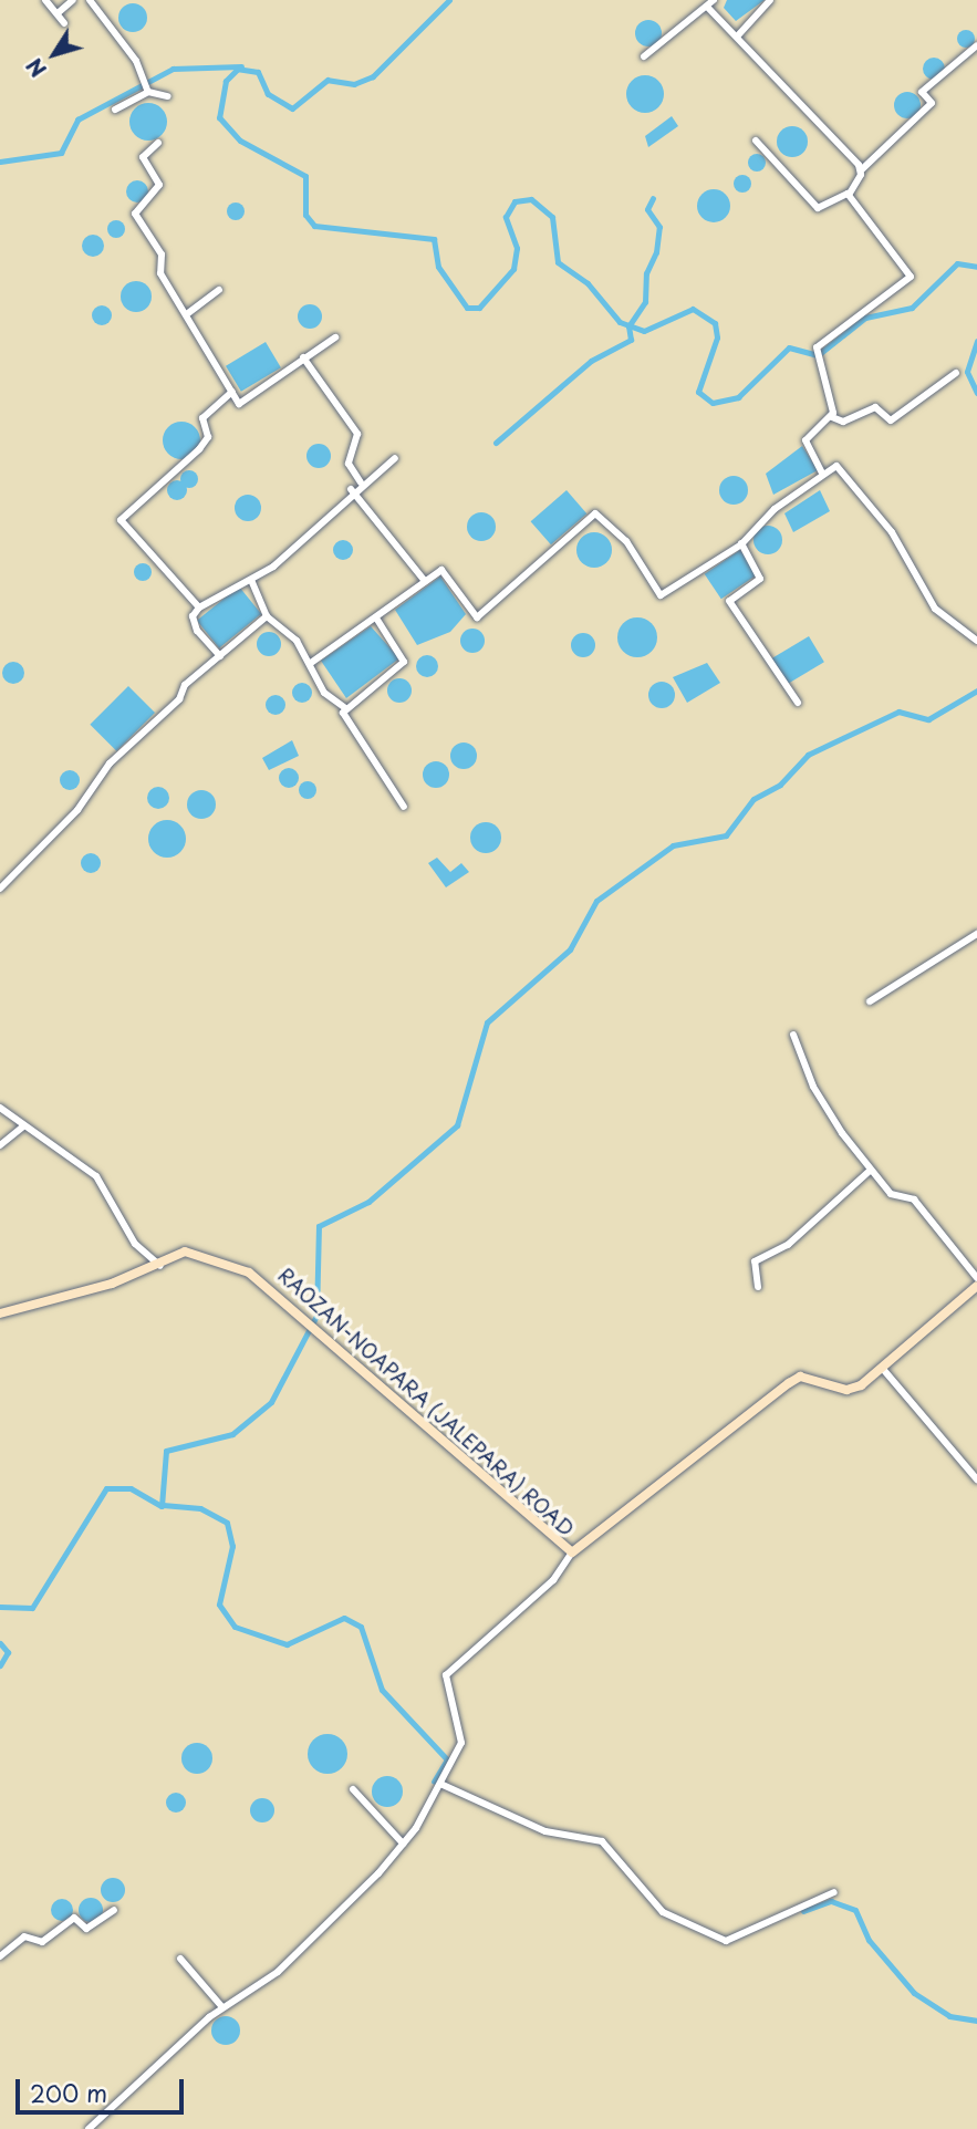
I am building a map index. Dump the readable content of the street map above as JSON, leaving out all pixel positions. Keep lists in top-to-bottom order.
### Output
{
  "streets": {
    "main road": ["RAOZAN-NOAPARA (JALEPARA) ROAD"]
  },
  "scale_bar": "200 m",
  "north": "bottom left"
}
